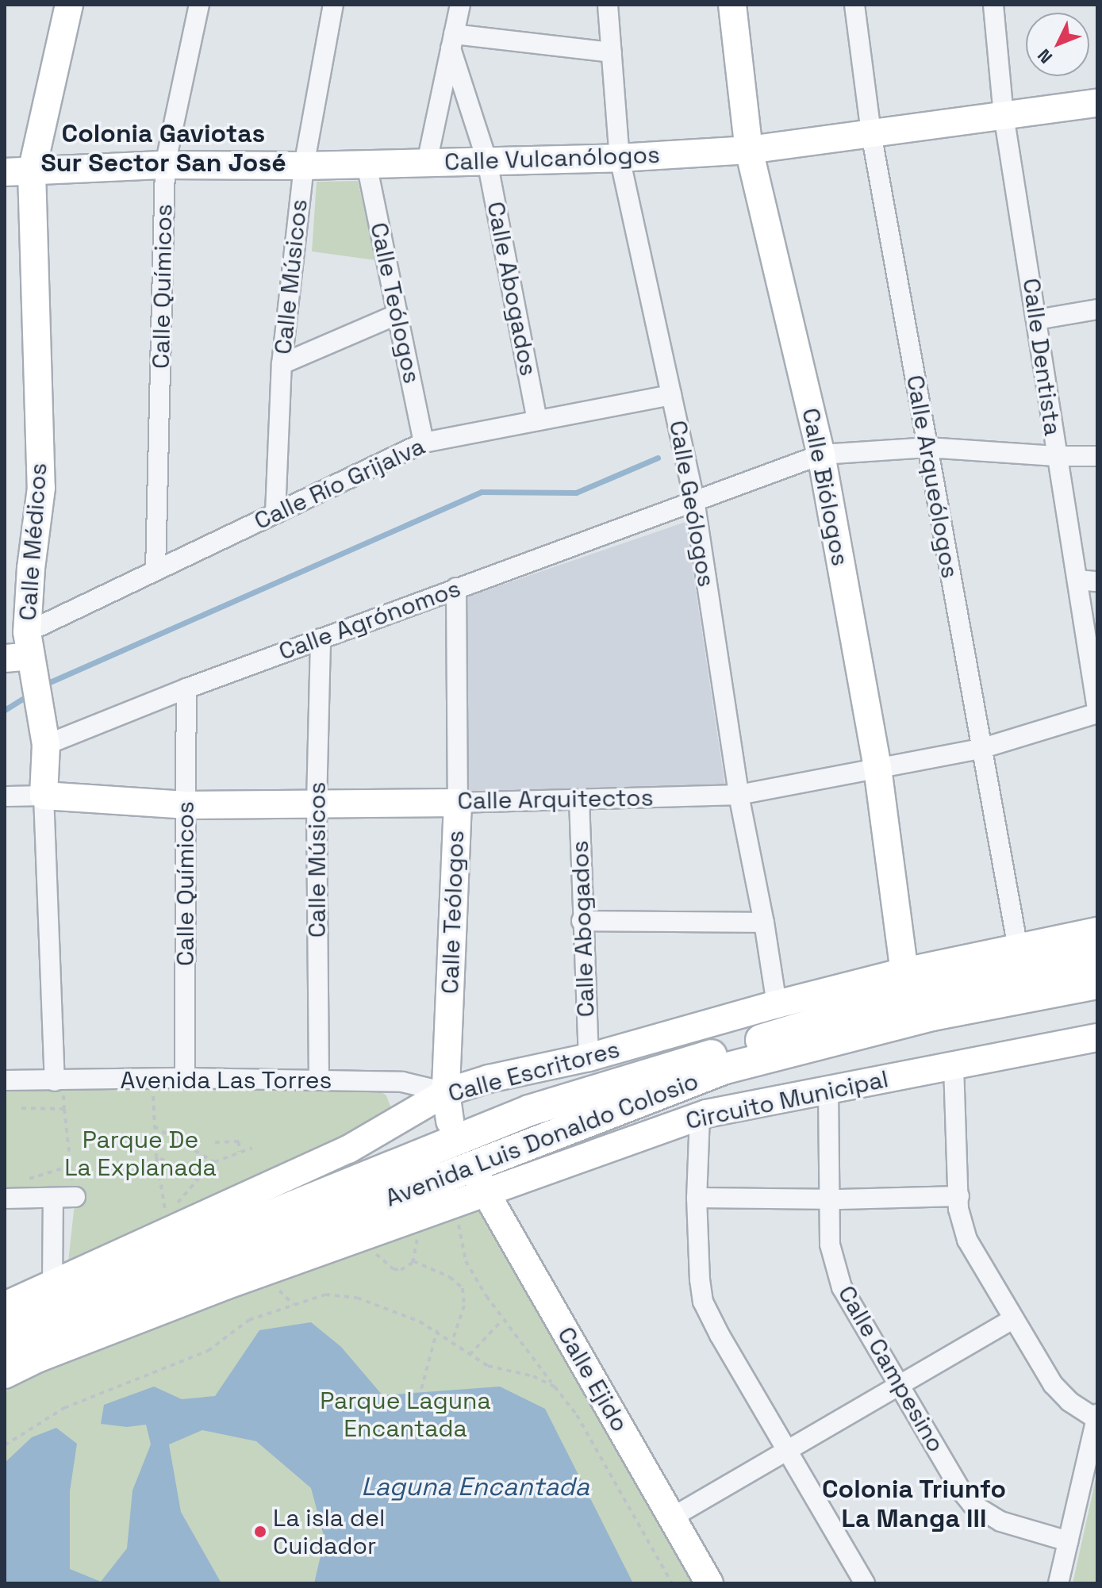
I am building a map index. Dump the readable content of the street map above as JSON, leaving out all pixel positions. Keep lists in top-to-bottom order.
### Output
{
  "streets": {
    "main road": ["Avenida Luis Donaldo Colosio"],
    "street": [
      "Calle Vulcanólogos",
      "Calle Músicos",
      "Calle Químicos",
      "Calle Abogados",
      "Calle Teólogos",
      "Calle Dentista",
      "Calle Arqueólogos",
      "Calle Río Grijalva",
      "Calle Biólogos",
      "Calle Geólogos",
      "Calle Médicos",
      "Calle Agrónomos",
      "Calle Arquitectos",
      "Calle Escritores",
      "Avenida Las Torres",
      "Circuito Municipal",
      "Calle Campesino",
      "Calle Ejido"
    ]
  },
  "crossings": [
    ["Calle Vulcanólogos", "Calle Músicos"],
    ["Calle Vulcanólogos", "Calle Químicos"],
    ["Calle Vulcanólogos", "Calle Abogados"],
    ["Calle Vulcanólogos", "Calle Teólogos"],
    ["Calle Vulcanólogos", "Calle Dentista"],
    ["Calle Vulcanólogos", "Calle Arqueólogos"],
    ["Calle Vulcanólogos", "Calle Biólogos"],
    ["Calle Vulcanólogos", "Calle Geólogos"],
    ["Calle Vulcanólogos", "Calle Médicos"],
    ["Calle Músicos", "Calle Río Grijalva"],
    ["Calle Músicos", "Calle Agrónomos"],
    ["Calle Músicos", "Calle Arquitectos"],
    ["Calle Músicos", "Avenida Las Torres"],
    ["Calle Químicos", "Calle Río Grijalva"],
    ["Calle Químicos", "Calle Agrónomos"],
    ["Calle Químicos", "Calle Arquitectos"],
    ["Calle Químicos", "Avenida Las Torres"],
    ["Calle Abogados", "Calle Río Grijalva"],
    ["Calle Abogados", "Calle Arquitectos"],
    ["Calle Abogados", "Calle Escritores"],
    ["Calle Teólogos", "Calle Río Grijalva"],
    ["Calle Teólogos", "Calle Agrónomos"],
    ["Calle Teólogos", "Calle Arquitectos"],
    ["Calle Teólogos", "Calle Escritores"],
    ["Calle Teólogos", "Avenida Las Torres"],
    ["Calle Dentista", "Calle Arquitectos"],
    ["Calle Arqueólogos", "Calle Agrónomos"],
    ["Calle Arqueólogos", "Calle Arquitectos"],
    ["Calle Arqueólogos", "Calle Escritores"],
    ["Calle Río Grijalva", "Calle Geólogos"],
    ["Calle Río Grijalva", "Calle Médicos"],
    ["Calle Biólogos", "Calle Agrónomos"],
    ["Calle Biólogos", "Calle Arquitectos"],
    ["Calle Biólogos", "Calle Escritores"],
    ["Calle Geólogos", "Calle Agrónomos"],
    ["Calle Geólogos", "Calle Arquitectos"],
    ["Calle Geólogos", "Calle Escritores"],
    ["Calle Médicos", "Calle Agrónomos"],
    ["Calle Médicos", "Calle Arquitectos"],
    ["Calle Médicos", "Avenida Las Torres"],
    ["Calle Escritores", "Avenida Las Torres"],
    ["Circuito Municipal", "Avenida Luis Donaldo Colosio"],
    ["Circuito Municipal", "Calle Campesino"],
    ["Circuito Municipal", "Calle Ejido"],
    ["Avenida Luis Donaldo Colosio", "Calle Ejido"]
  ],
  "districts": ["Colonia Gaviotas Sur Sector San José", "Colonia Triunfo La Manga III"],
  "water": ["Laguna Encantada"],
  "parks": ["Parque De La Explanada", "Parque Laguna Encantada"],
  "places": ["La isla del Cuidador"],
  "north": "bottom left"
}
